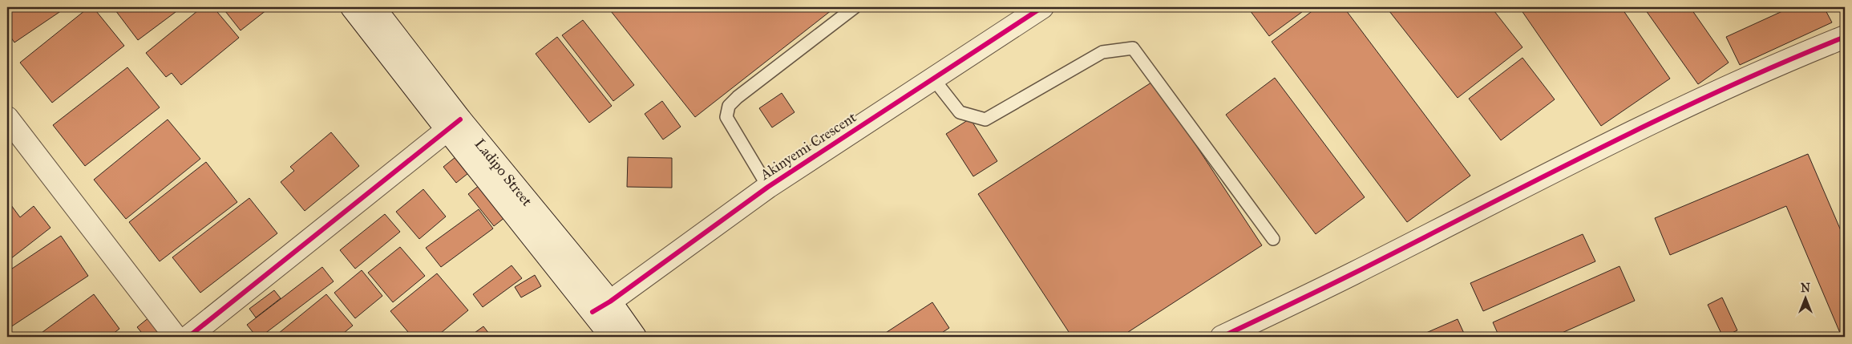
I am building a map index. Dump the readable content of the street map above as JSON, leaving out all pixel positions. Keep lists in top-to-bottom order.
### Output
{
  "streets": {
    "street": ["Akinyemi Crescent", "Ladipo Street"]
  },
  "crossings": [
    ["Akinyemi Crescent", "Ladipo Street"]
  ],
  "north": "top"
}
